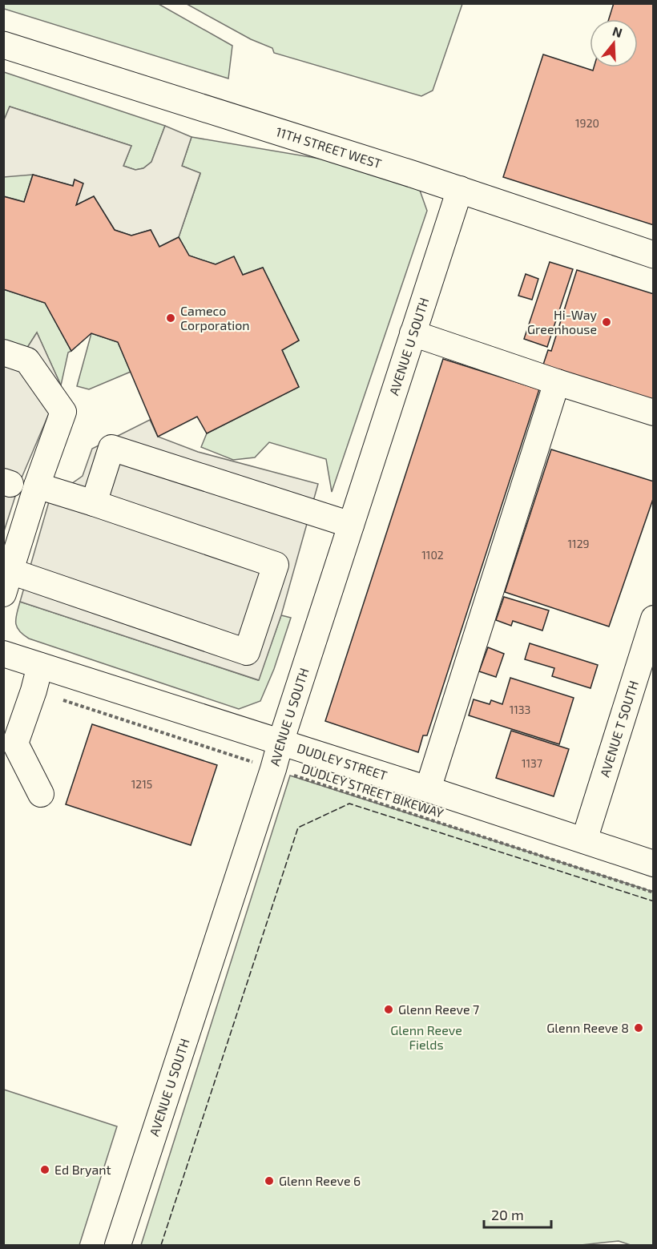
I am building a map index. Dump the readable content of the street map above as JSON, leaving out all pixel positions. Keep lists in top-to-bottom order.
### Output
{
  "streets": {
    "main road": ["11TH STREET WEST"],
    "street": ["AVENUE U SOUTH", "AVENUE T SOUTH", "DUDLEY STREET"],
    "path": ["DUDLEY STREET BIKEWAY"]
  },
  "crossings": [
    ["11TH STREET WEST", "AVENUE U SOUTH"],
    ["AVENUE U SOUTH", "DUDLEY STREET"],
    ["AVENUE U SOUTH", "DUDLEY STREET BIKEWAY"],
    ["AVENUE T SOUTH", "DUDLEY STREET"]
  ],
  "parks": ["Glenn Reeve Fields"],
  "places": [
    "Cameco Corporation",
    "Hi-Way Greenhouse",
    "Glenn Reeve 7",
    "Glenn Reeve 8",
    "Ed Bryant",
    "Glenn Reeve 6"
  ],
  "house_numbers": [
    "1920",
    "1129",
    "1102",
    "1133",
    "1137",
    "1215"
  ],
  "scale_bar": "20 m",
  "north": "top"
}
